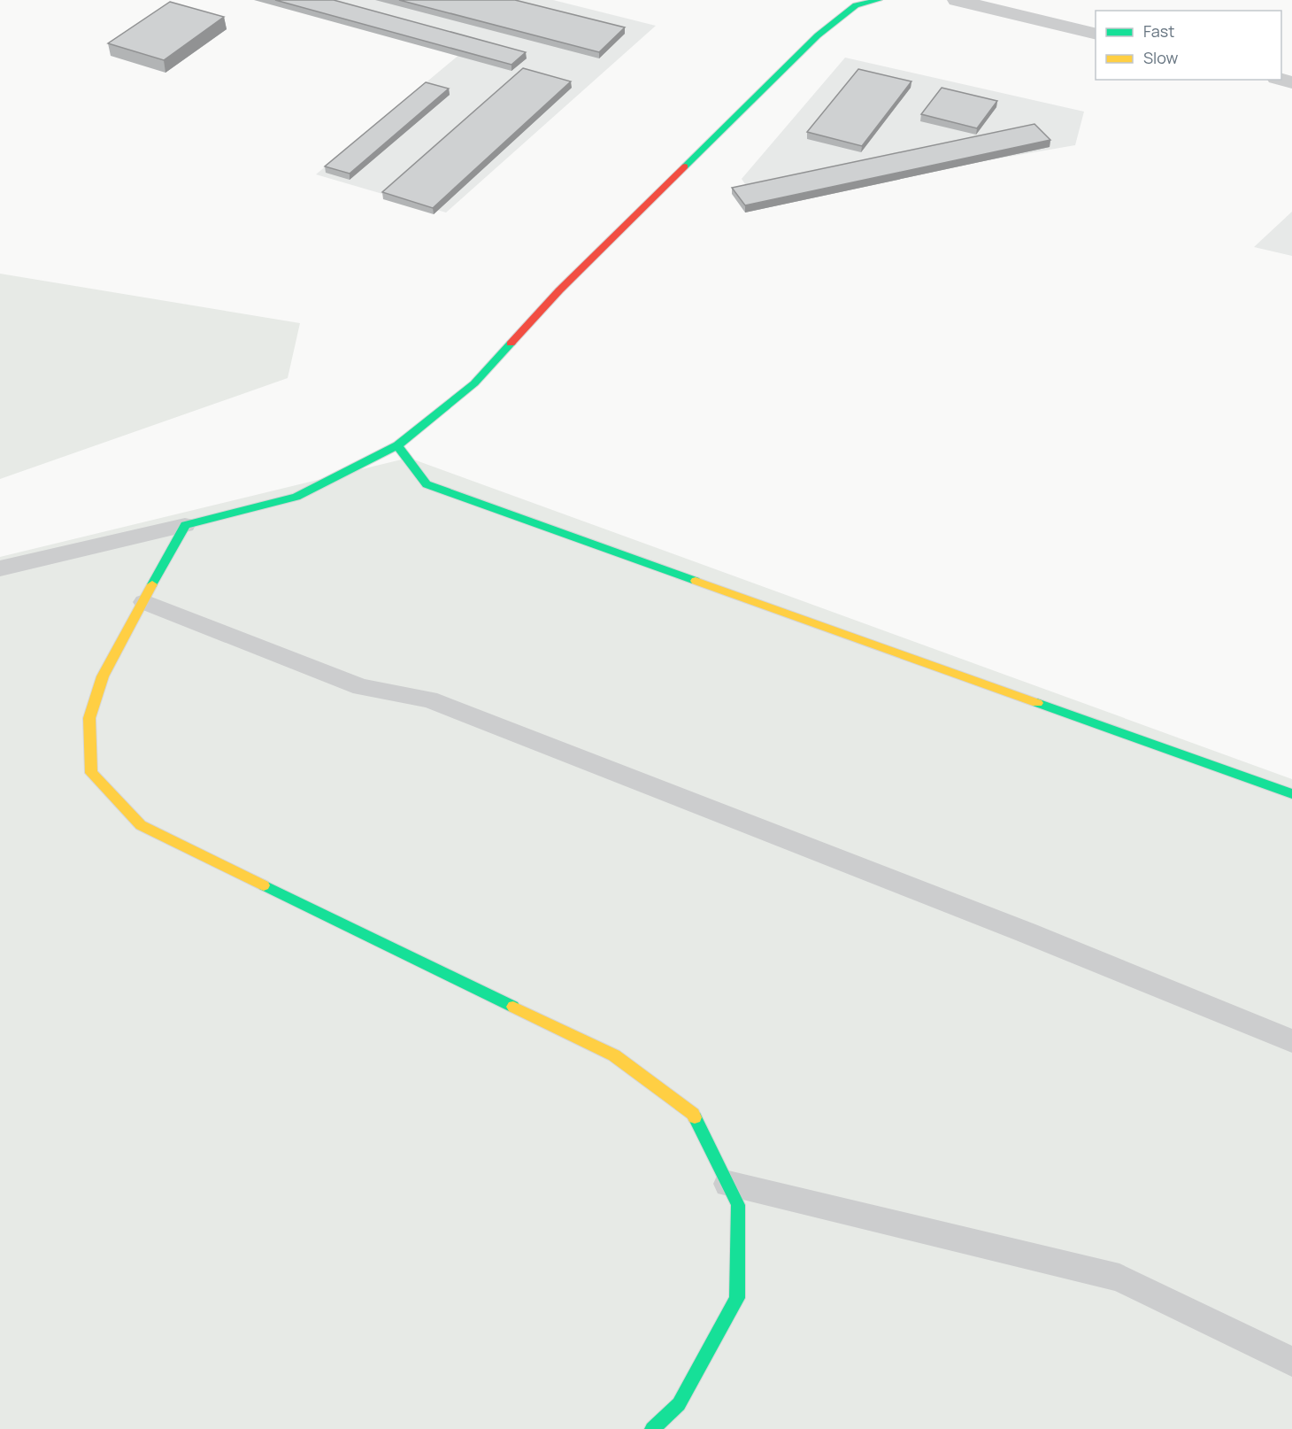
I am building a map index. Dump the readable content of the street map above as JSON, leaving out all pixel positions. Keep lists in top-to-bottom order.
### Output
{
  "legend": ["Fast", "Slow"]
}
